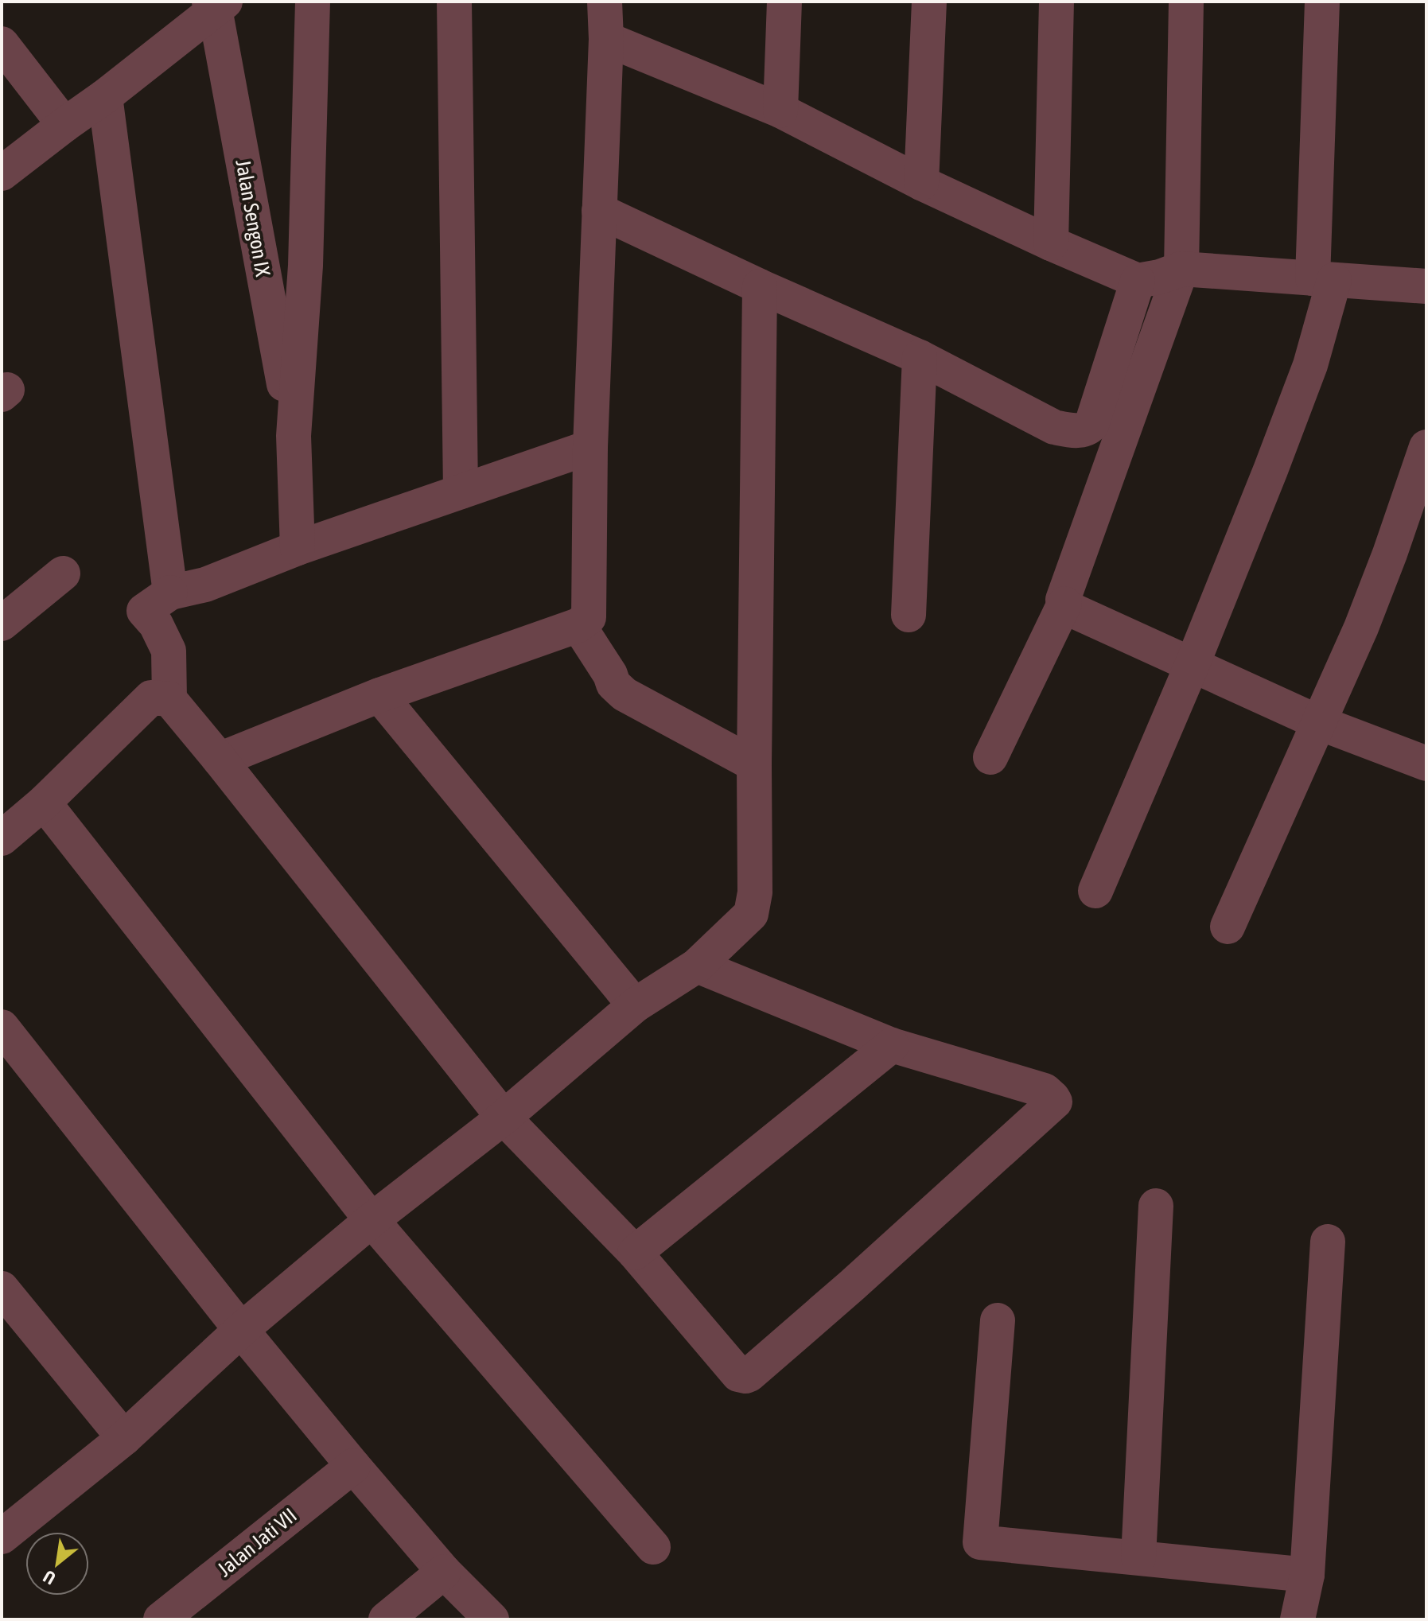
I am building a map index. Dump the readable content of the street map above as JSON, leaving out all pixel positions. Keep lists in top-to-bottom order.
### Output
{
  "streets": {
    "street": ["Jalan Sengon IX", "Jalan Jati VII"]
  },
  "north": "bottom left"
}
